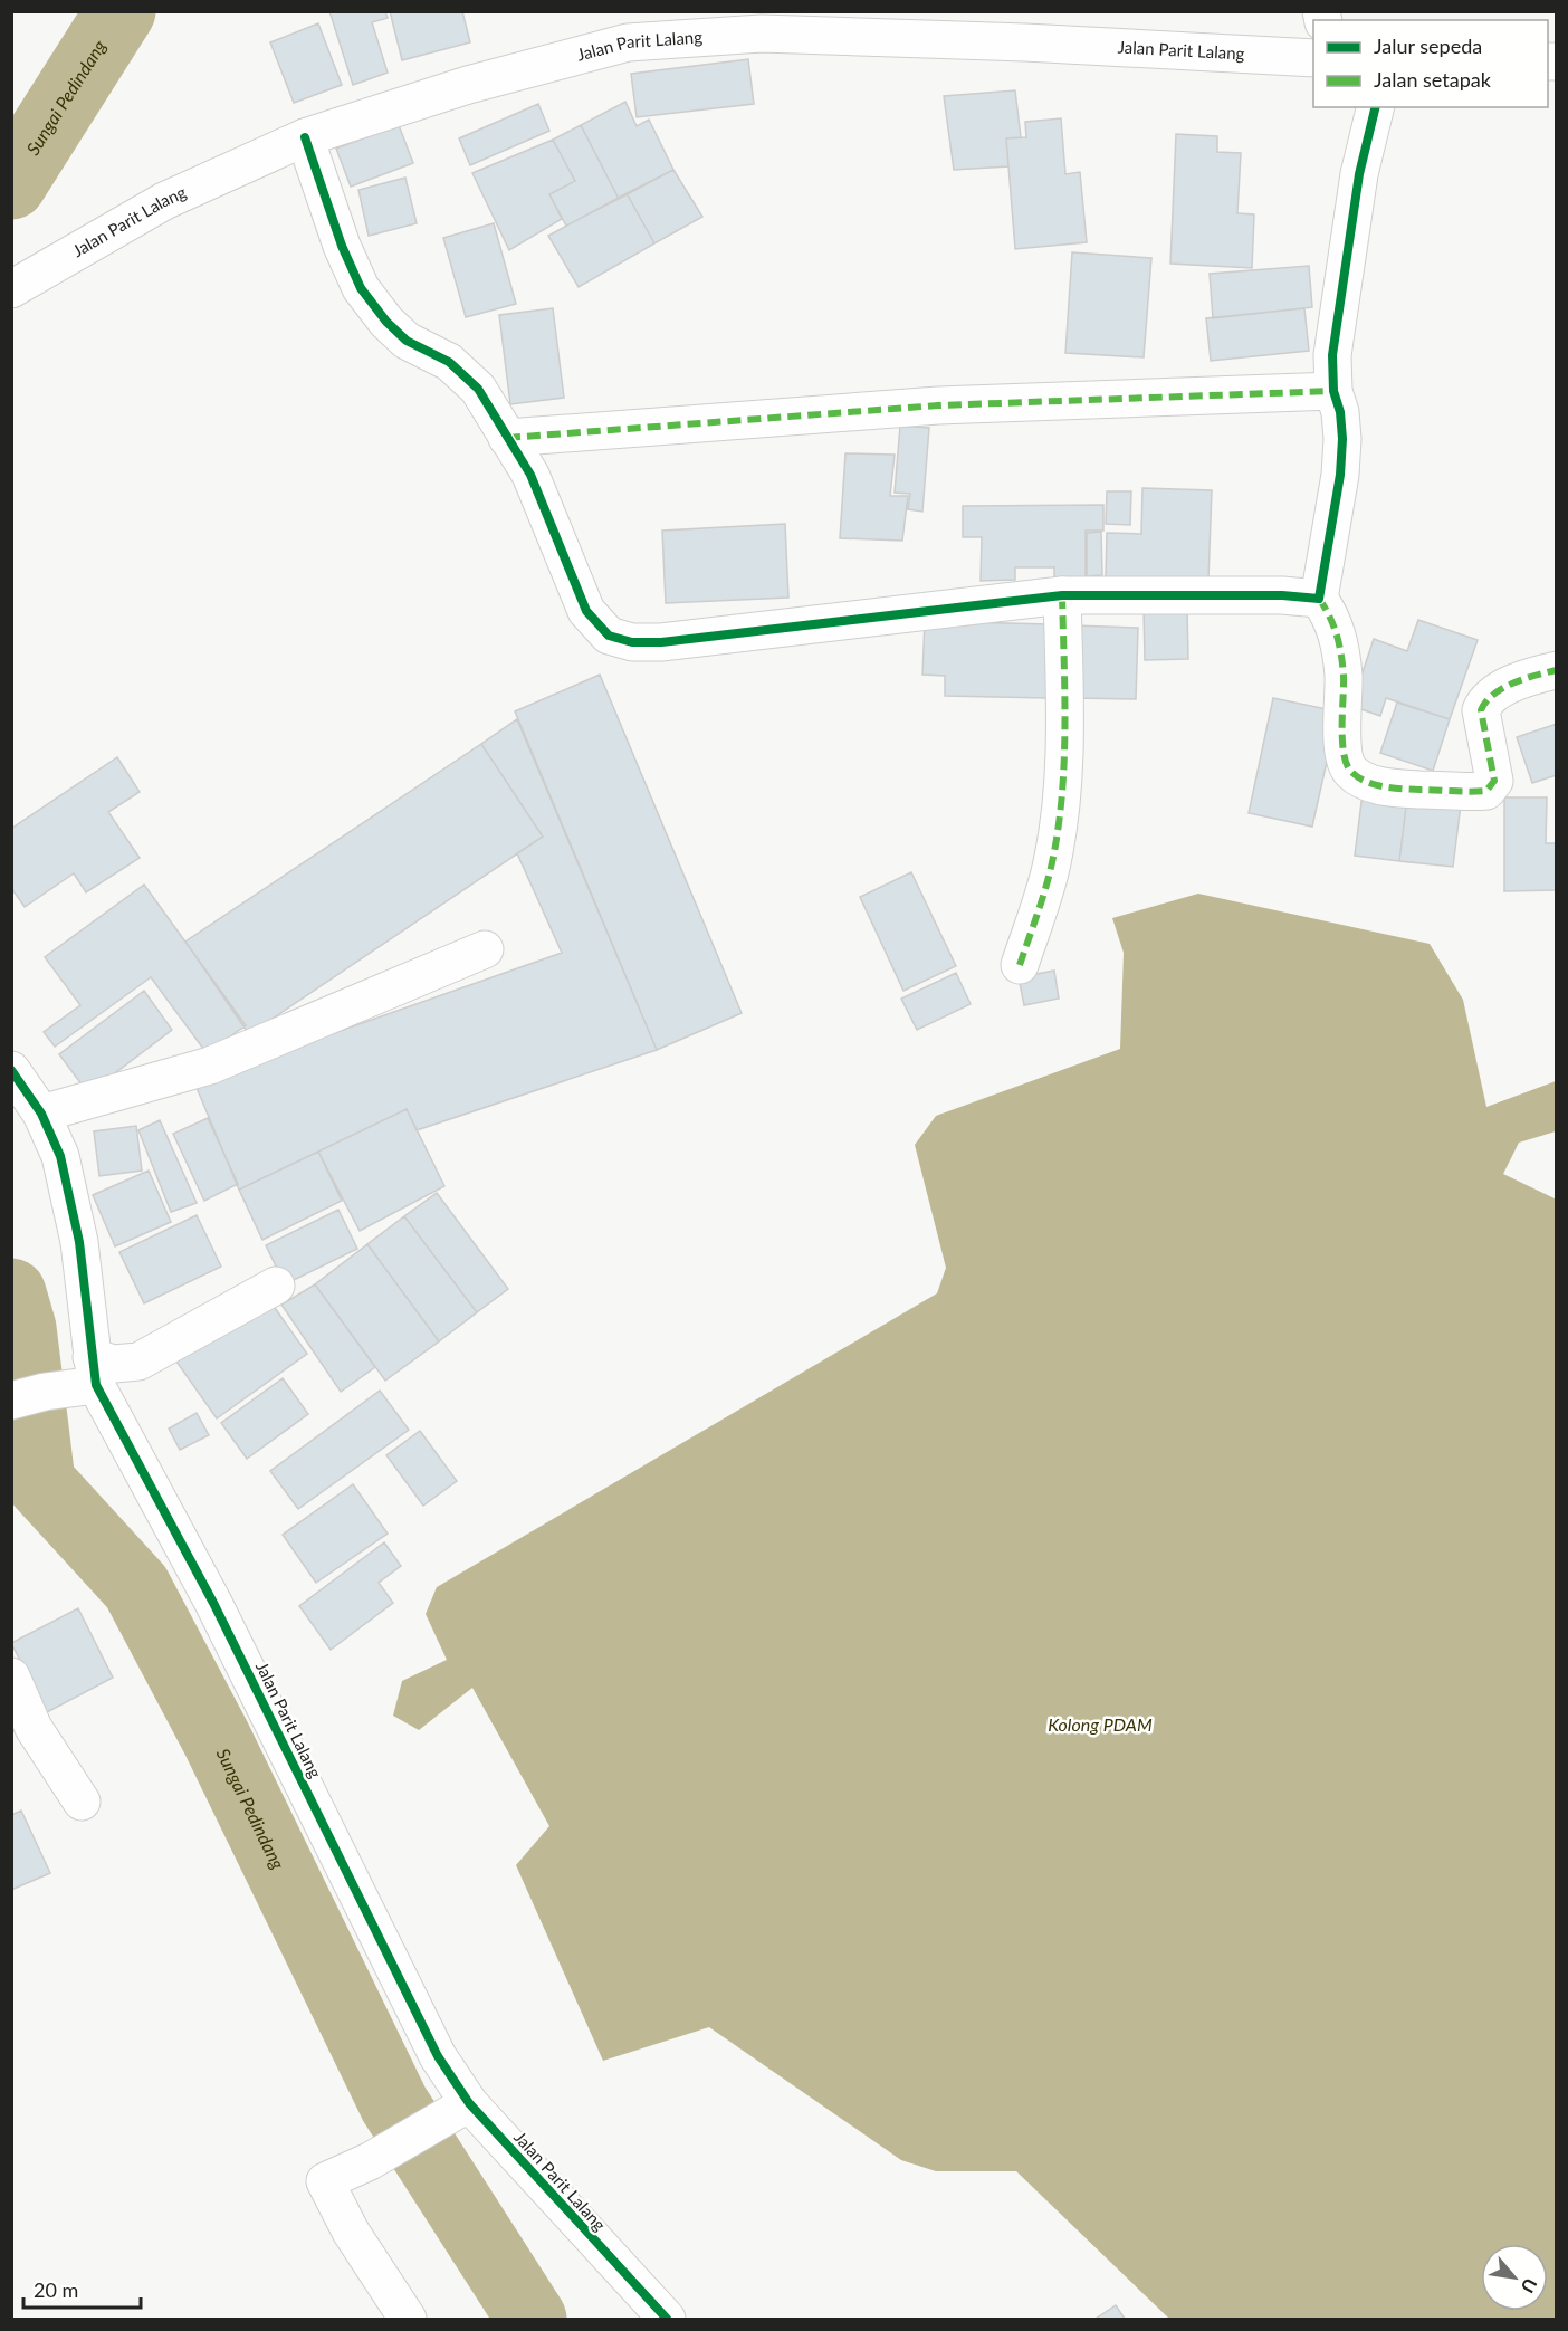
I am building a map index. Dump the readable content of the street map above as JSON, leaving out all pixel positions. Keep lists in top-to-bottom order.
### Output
{
  "streets": {
    "street": ["Jalan Parit Lalang"]
  },
  "water": ["Sungai Pedindang", "Kolong PDAM"],
  "legend": ["Jalur sepeda", "Jalan setapak"],
  "scale_bar": "20 m",
  "north": "bottom right"
}
